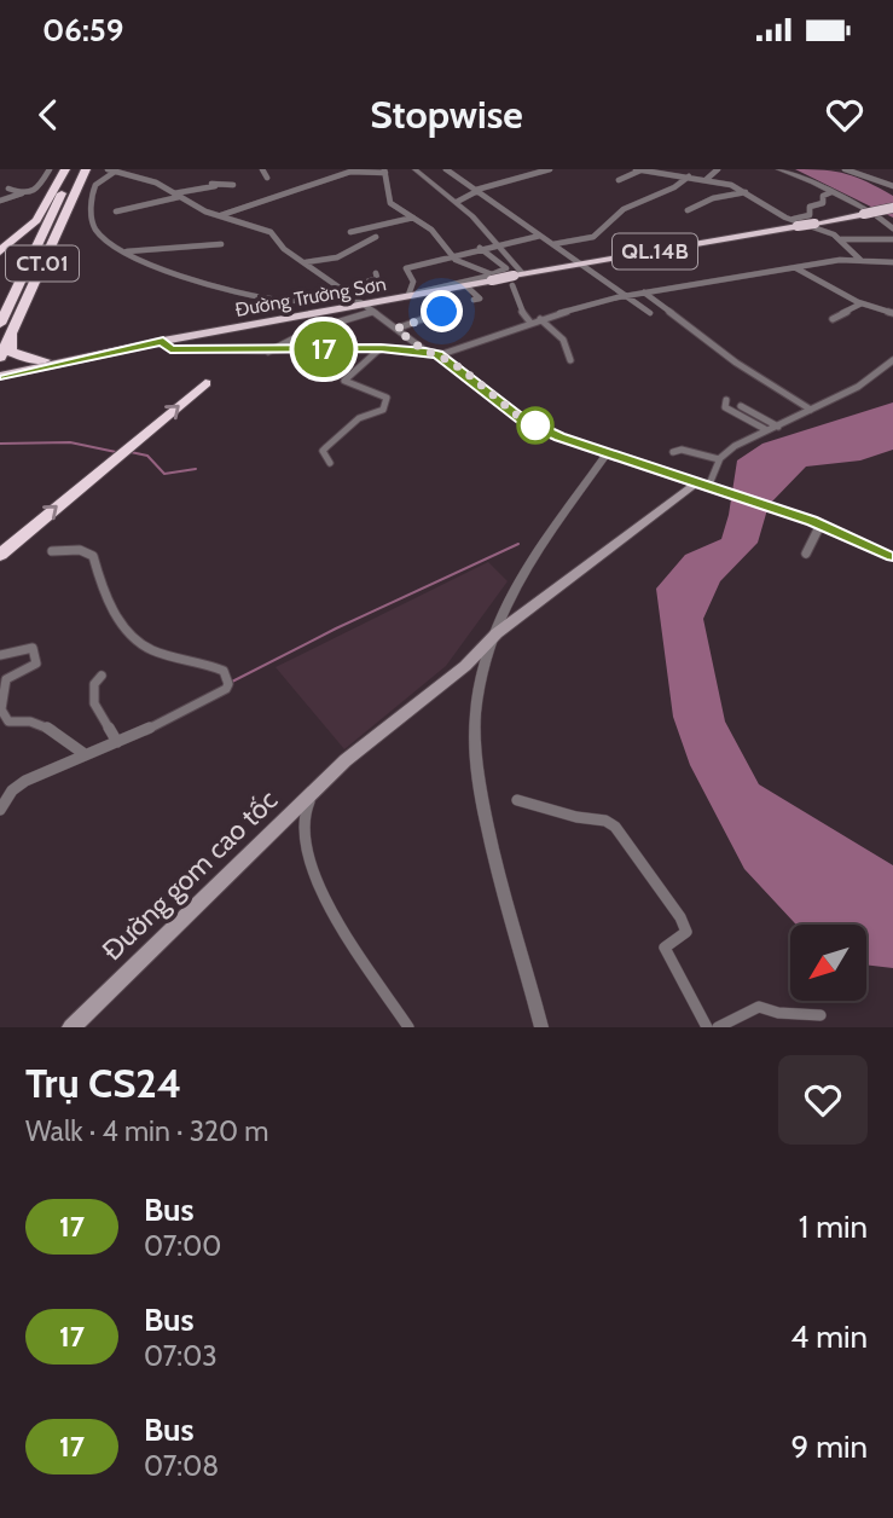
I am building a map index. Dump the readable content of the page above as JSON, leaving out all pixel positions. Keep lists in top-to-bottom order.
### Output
{
  "streets": {
    "highway": ["QL.14B", "CT.01", "Đường Trường Sơn"],
    "main road": ["Đường gom cao tốc"]
  },
  "lines": ["bus line 17"],
  "north": "bottom left",
  "page": {
    "status": "06:59",
    "header": "Stopwise",
    "on_map": "17",
    "heading": ["Trụ CS24", "Walk · 4 min · 320 m"],
    "list": [
      {
        "mark": "17",
        "name": "Bus",
        "note": "07:00",
        "value": "1 min"
      },
      {
        "mark": "17",
        "name": "Bus",
        "note": "07:03",
        "value": "4 min"
      },
      {
        "mark": "17",
        "name": "Bus",
        "note": "07:08",
        "value": "9 min"
      }
    ]
  }
}
